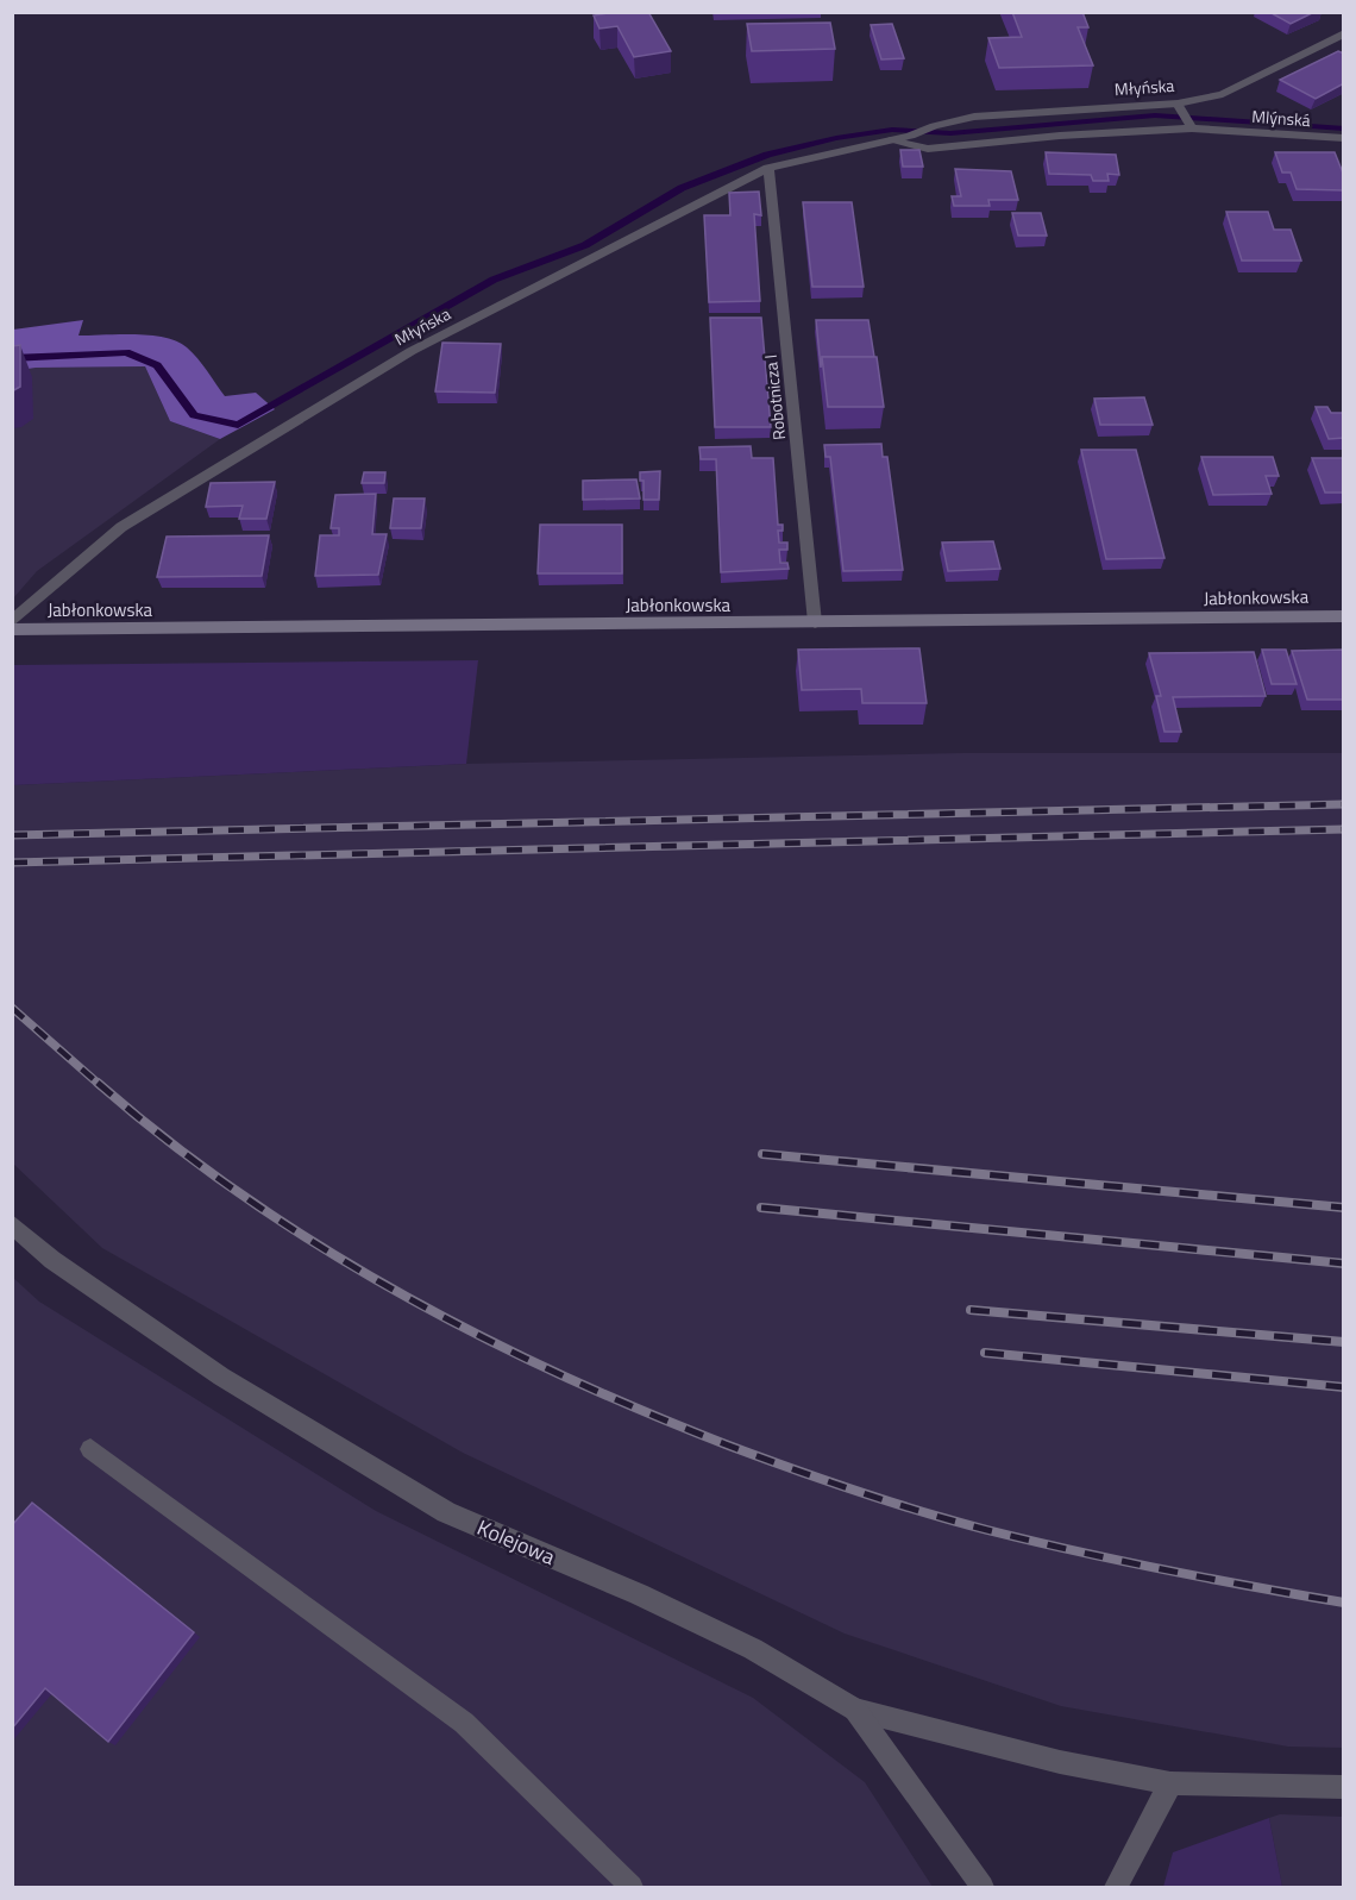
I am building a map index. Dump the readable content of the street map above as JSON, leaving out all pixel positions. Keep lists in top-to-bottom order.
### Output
{
  "streets": {
    "main road": ["Jabłonkowska"],
    "street": [
      "Młyńska",
      "Mlýnská",
      "Robotnicza I",
      "Kolejowa"
    ]
  },
  "crossings": [
    ["Młyńska", "Mlýnská"],
    ["Młyńska", "Robotnicza I"],
    ["Robotnicza I", "Jabłonkowska"]
  ]
}
